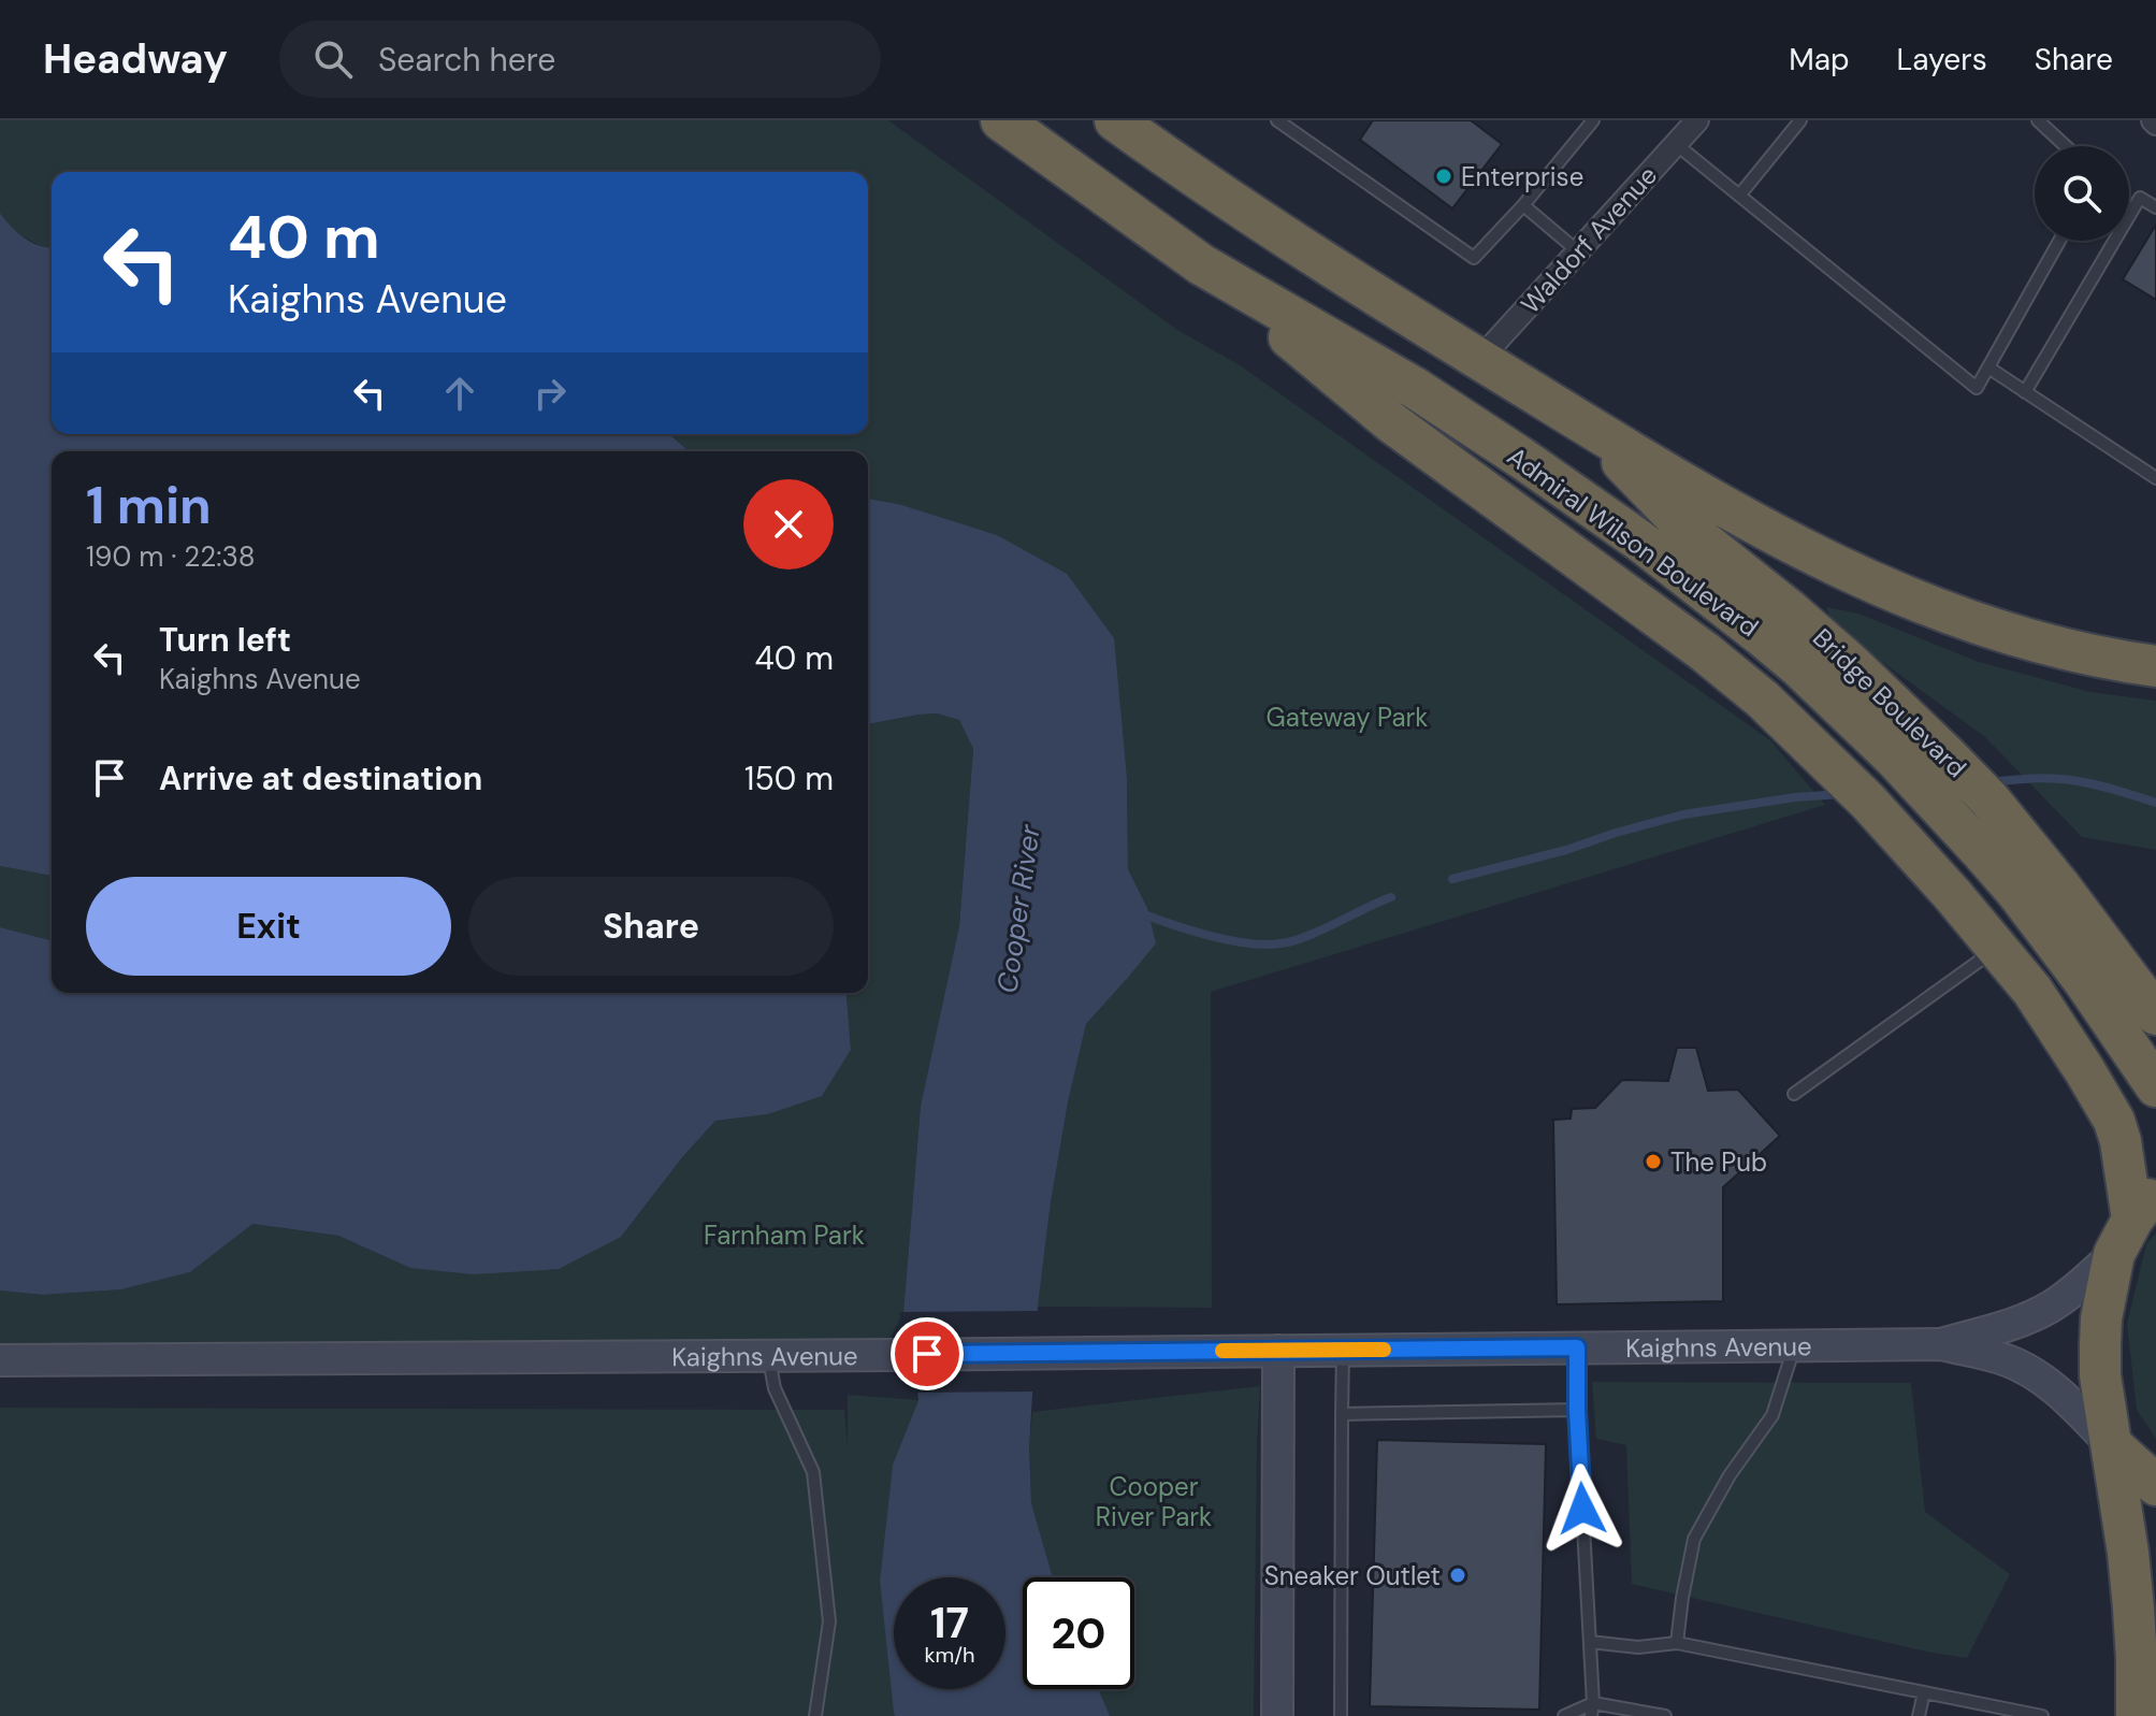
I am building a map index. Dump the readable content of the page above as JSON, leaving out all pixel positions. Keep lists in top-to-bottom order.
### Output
{
  "streets": {
    "highway": ["Admiral Wilson Boulevard", "Bridge Boulevard"],
    "main road": ["Kaighns Avenue"],
    "street": ["Waldorf Avenue"]
  },
  "water": ["Cooper River"],
  "parks": ["Gateway Park", "Farnham Park", "Cooper River Park"],
  "places": ["Enterprise", "The Pub", "Sneaker Outlet"],
  "page": {
    "header": "Headway",
    "search": "Search here",
    "nav": ["Map", "Layers", "Share"],
    "turn": ["40 m", "Kaighns Avenue"],
    "heading": ["1 min", "190 m · 22:38"],
    "list": [
      {
        "name": "Turn left",
        "note": "Kaighns Avenue",
        "value": "40 m"
      },
      {
        "name": "Arrive at destination",
        "value": "150 m"
      }
    ],
    "buttons": ["Exit", "Share"],
    "speed": "17 km/h",
    "limit": "20"
  }
}
